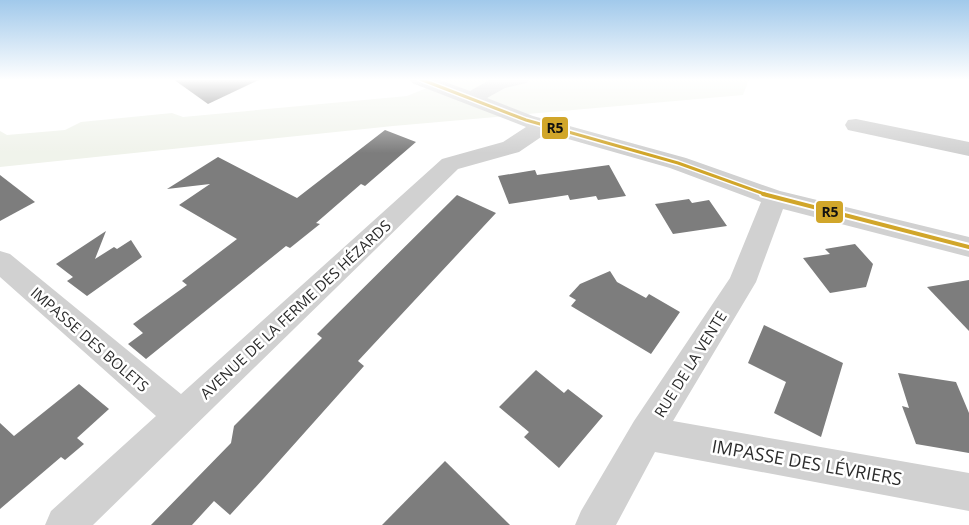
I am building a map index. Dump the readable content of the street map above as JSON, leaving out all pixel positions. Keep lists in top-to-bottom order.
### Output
{
  "streets": {
    "street": [
      "AVENUE DE LA FERME DES HÉZARDS",
      "IMPASSE DES BOLETS",
      "RUE DE LA VENTE",
      "IMPASSE DES LÉVRIERS"
    ]
  },
  "crossings": [
    ["AVENUE DE LA FERME DES HÉZARDS", "IMPASSE DES BOLETS"],
    ["RUE DE LA VENTE", "IMPASSE DES LÉVRIERS"]
  ],
  "lines": ["transit line R5"]
}
